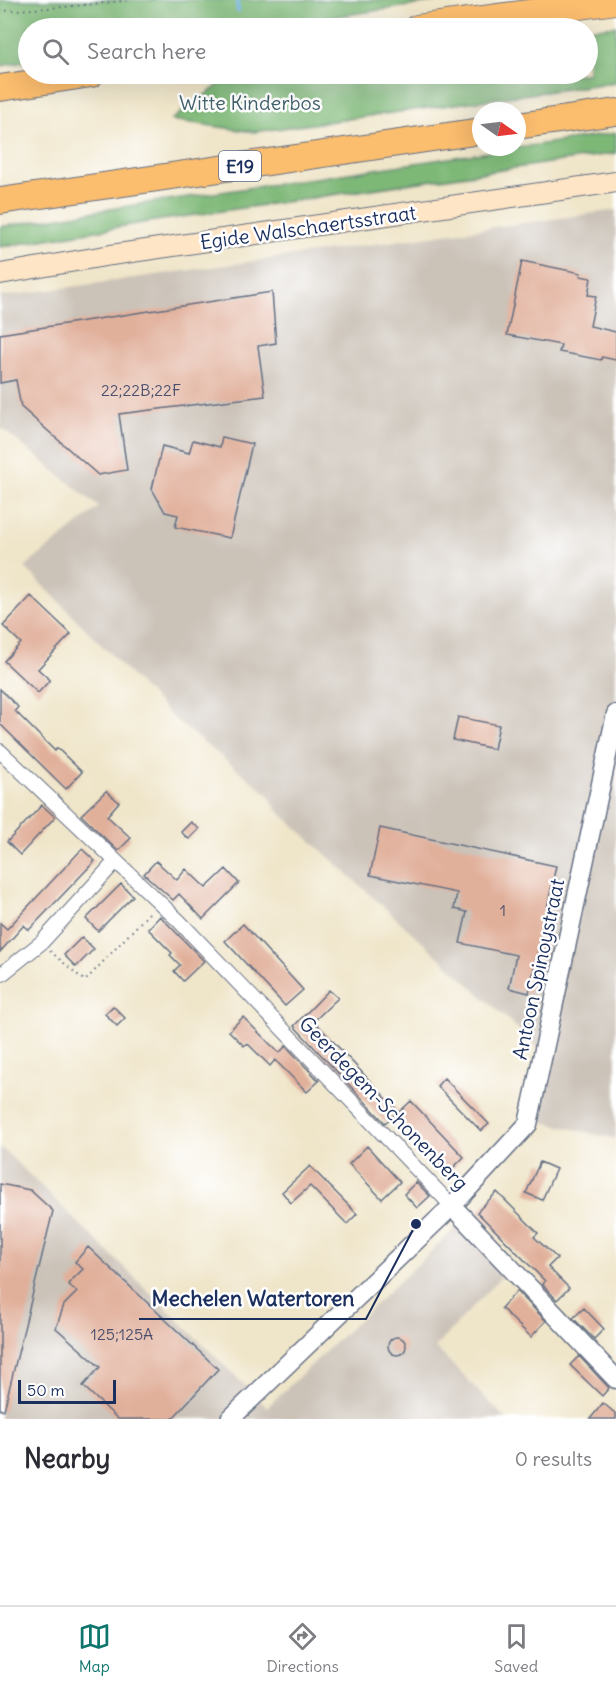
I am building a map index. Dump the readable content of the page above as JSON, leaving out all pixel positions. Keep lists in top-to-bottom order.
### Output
{
  "streets": {
    "highway": ["E19"],
    "main road": ["Egide Walschaertsstraat"],
    "street": ["Antoon Spinoystraat", "Geerdegem-Schonenberg"]
  },
  "crossings": [
    ["Antoon Spinoystraat", "Geerdegem-Schonenberg"]
  ],
  "parks": ["Witte Kinderbos"],
  "places": ["Mechelen Watertoren"],
  "house_numbers": ["22;22B;22F", "1", "125;125A"],
  "scale_bar": "50 m",
  "north": "right",
  "page": {
    "search": "Search here",
    "scale": "50 m",
    "heading": ["Nearby", "0 results"],
    "nav": ["Map", "Directions", "Saved"]
  }
}
